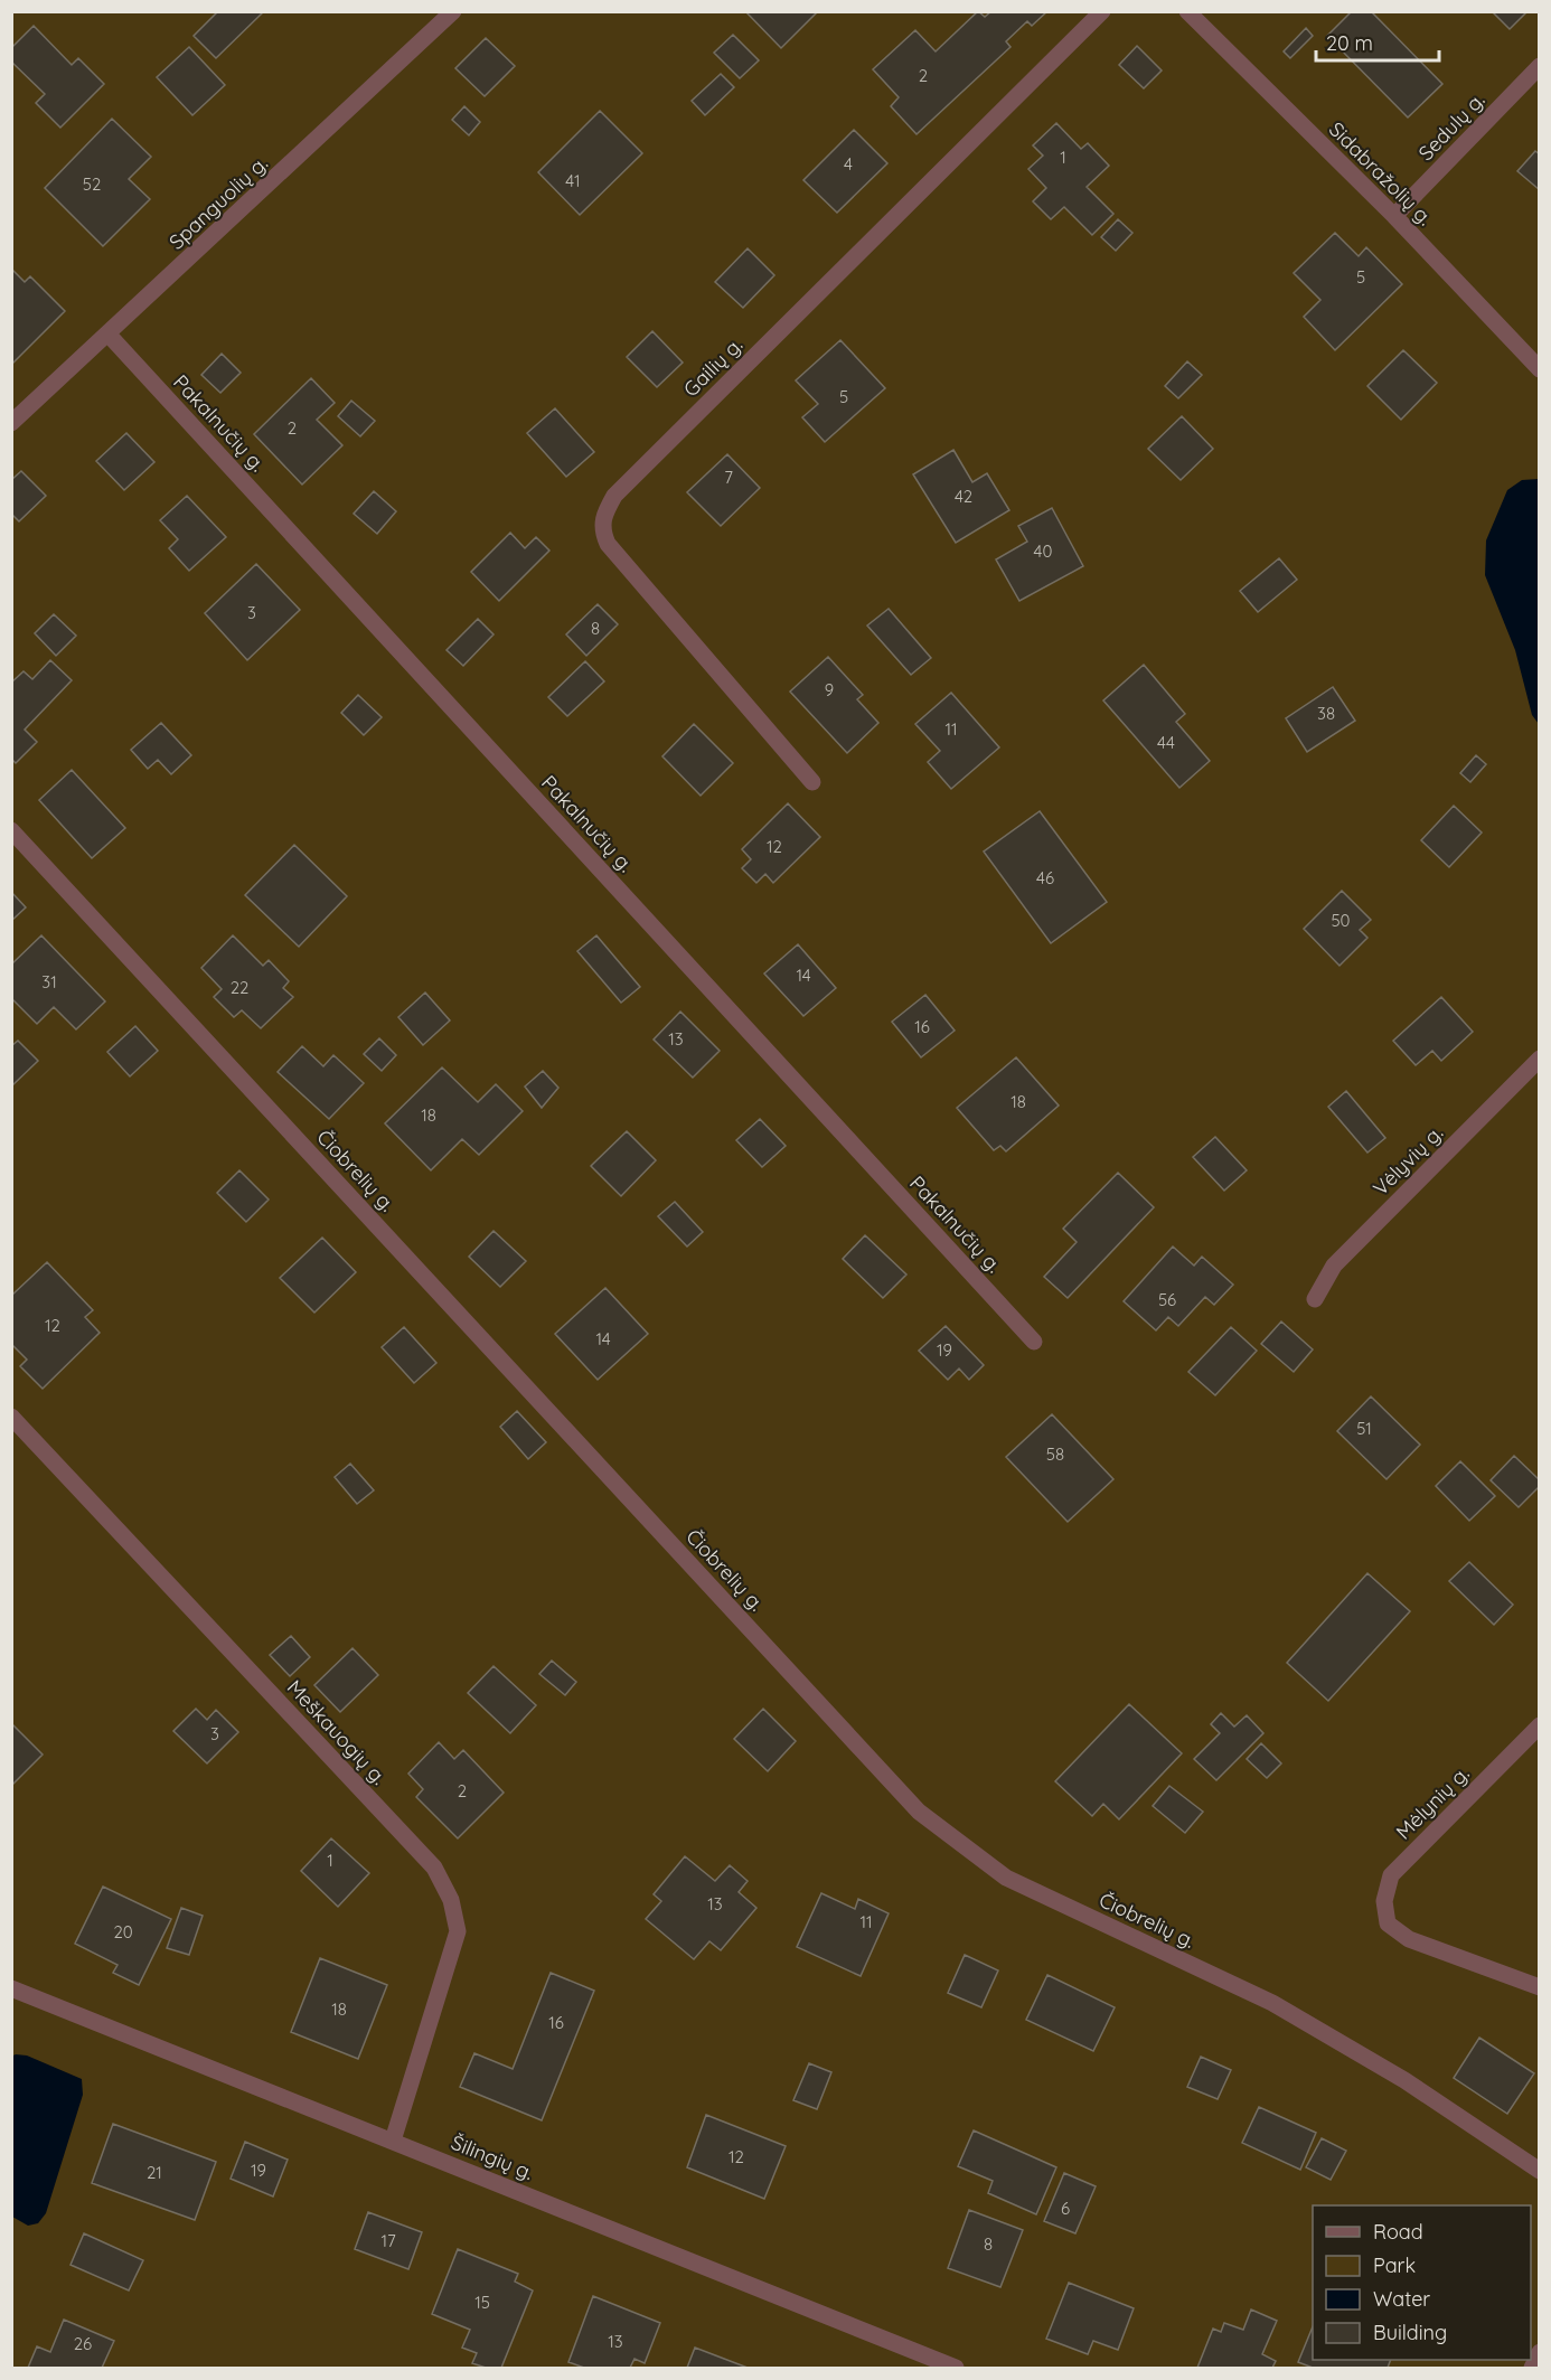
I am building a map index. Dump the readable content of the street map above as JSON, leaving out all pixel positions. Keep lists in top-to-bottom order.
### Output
{
  "streets": {
    "street": [
      "Sedulų g.",
      "Sidabražolių g.",
      "Spanguolių g.",
      "Gailių g.",
      "Pakalnučių g.",
      "Vėlyvių g.",
      "Čiobrelių g.",
      "Meškauogių g.",
      "Mėlynių g.",
      "Šilingių g."
    ]
  },
  "crossings": [
    ["Sedulų g.", "Sidabražolių g."],
    ["Spanguolių g.", "Pakalnučių g."],
    ["Meškauogių g.", "Šilingių g."]
  ],
  "house_numbers": [
    "2",
    "1",
    "4",
    "41",
    "52",
    "5",
    "5",
    "2",
    "7",
    "42",
    "40",
    "3",
    "8",
    "9",
    "38",
    "11",
    "44",
    "12",
    "46",
    "50",
    "14",
    "31",
    "22",
    "16",
    "13",
    "18",
    "18",
    "56",
    "12",
    "14",
    "19",
    "51",
    "58",
    "3",
    "2",
    "1",
    "13",
    "11",
    "20",
    "18",
    "16",
    "12",
    "19",
    "21",
    "6",
    "17",
    "8",
    "15",
    "13",
    "26"
  ],
  "legend": [
    "Road",
    "Park",
    "Water",
    "Building"
  ],
  "scale_bar": "20 m"
}
